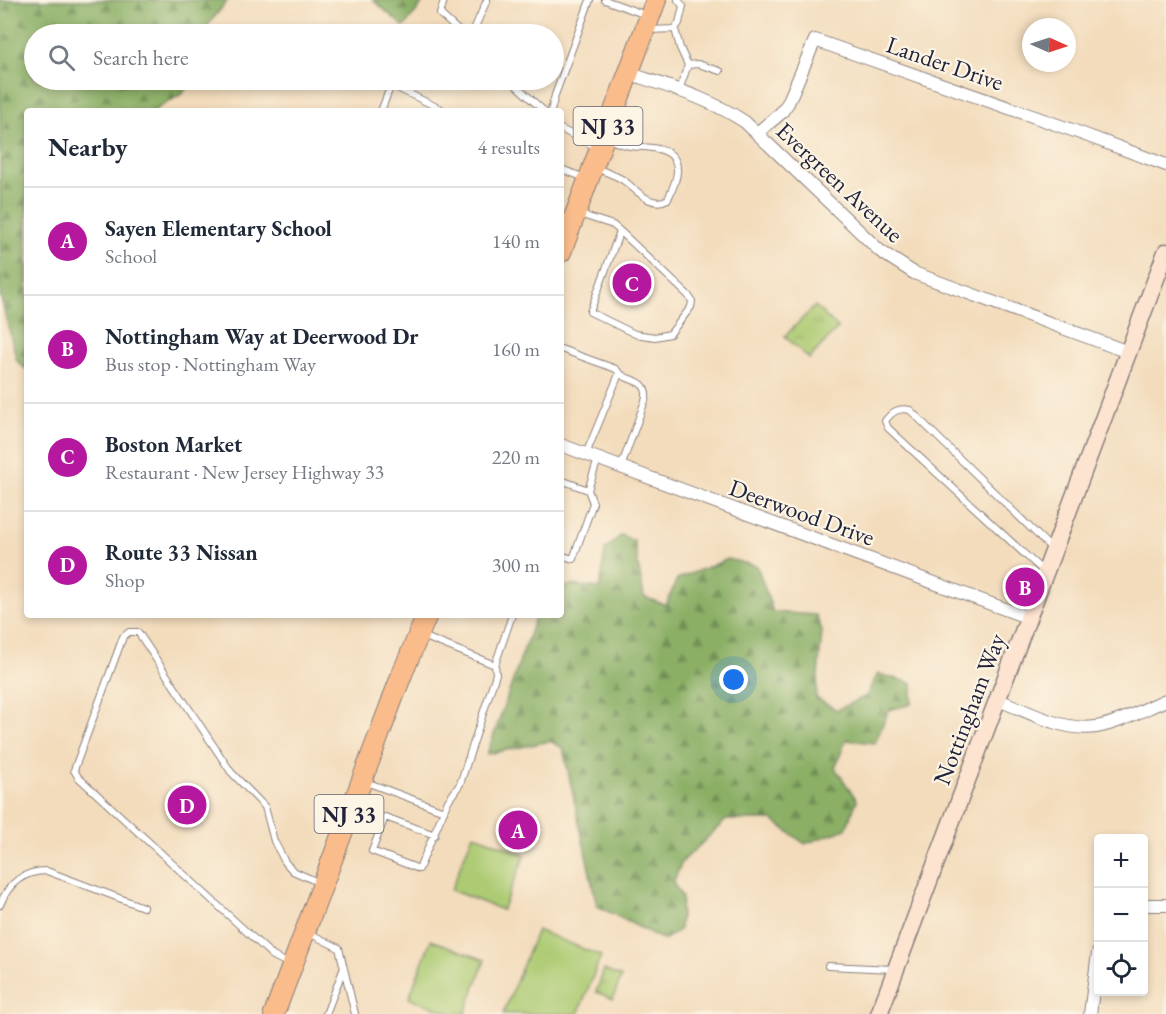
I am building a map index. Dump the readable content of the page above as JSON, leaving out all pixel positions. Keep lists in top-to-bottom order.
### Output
{
  "streets": {
    "main road": ["NJ 33"],
    "street": [
      "Lander Drive",
      "Evergreen Avenue",
      "Deerwood Drive",
      "Nottingham Way"
    ]
  },
  "crossings": [
    ["Lander Drive", "Evergreen Avenue"],
    ["NJ 33", "Evergreen Avenue"],
    ["Evergreen Avenue", "Nottingham Way"],
    ["Deerwood Drive", "Nottingham Way"]
  ],
  "north": "right",
  "page": {
    "search": "Search here",
    "heading": ["Nearby", "4 results"],
    "list": [
      {
        "mark": "A",
        "name": "Sayen Elementary School",
        "note": "School",
        "value": "140 m"
      },
      {
        "mark": "B",
        "name": "Nottingham Way at Deerwood Dr",
        "note": "Bus stop · Nottingham Way",
        "value": "160 m"
      },
      {
        "mark": "C",
        "name": "Boston Market",
        "note": "Restaurant · New Jersey Highway 33",
        "value": "220 m"
      },
      {
        "mark": "D",
        "name": "Route 33 Nissan",
        "note": "Shop",
        "value": "300 m"
      }
    ],
    "pins": [
      "C",
      "B",
      "D",
      "A"
    ],
    "map_buttons": ["+", "−"]
  }
}
